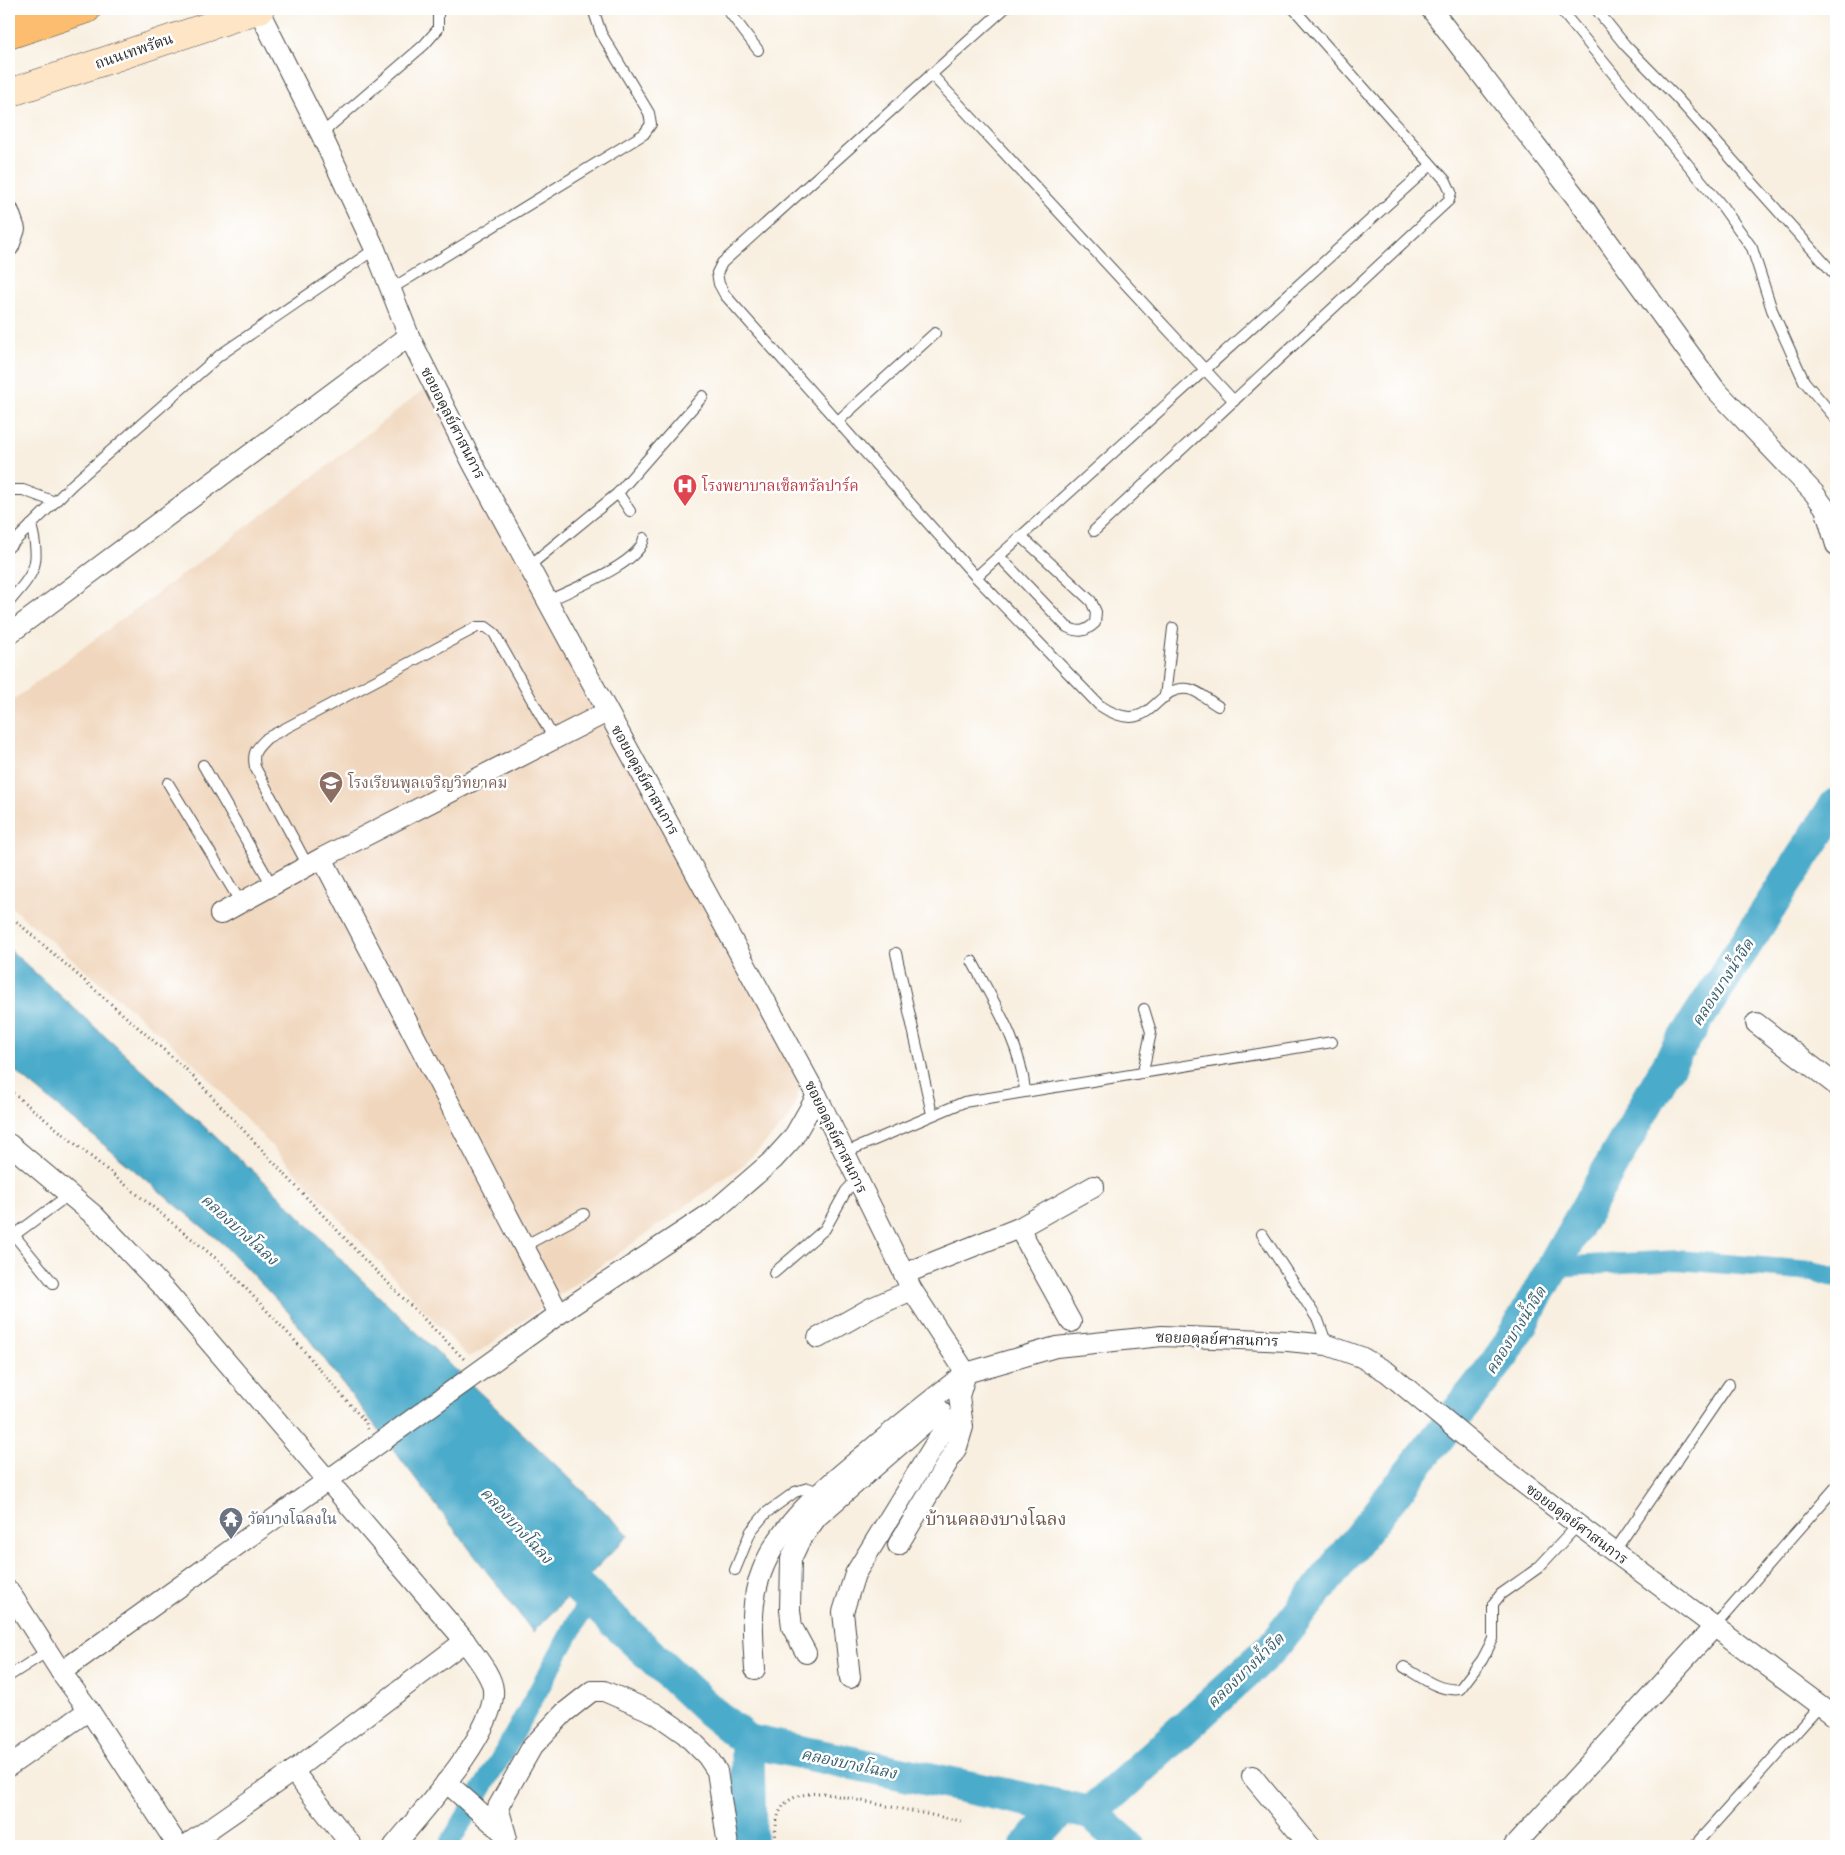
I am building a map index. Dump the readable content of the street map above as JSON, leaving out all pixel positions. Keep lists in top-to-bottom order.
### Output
{
  "streets": {
    "main road": ["ถนนเทพรัตน"],
    "street": ["ซอยอดุลย์ศาสนการ"]
  },
  "crossings": [
    ["ถนนเทพรัตน", "ซอยอดุลย์ศาสนการ"]
  ],
  "districts": ["บ้านคลองบางโฉลง"],
  "water": ["คลองบางน้ำจืด", "คลองบางโฉลง"],
  "places": {
    "hospital": ["โรงพยาบาลเซ็ลทรัลปาร์ค"],
    "school or university": ["โรงเรียนพูลเจริญวิทยาคม"],
    "temple": ["วัดบางโฉลงใน"]
  }
}
